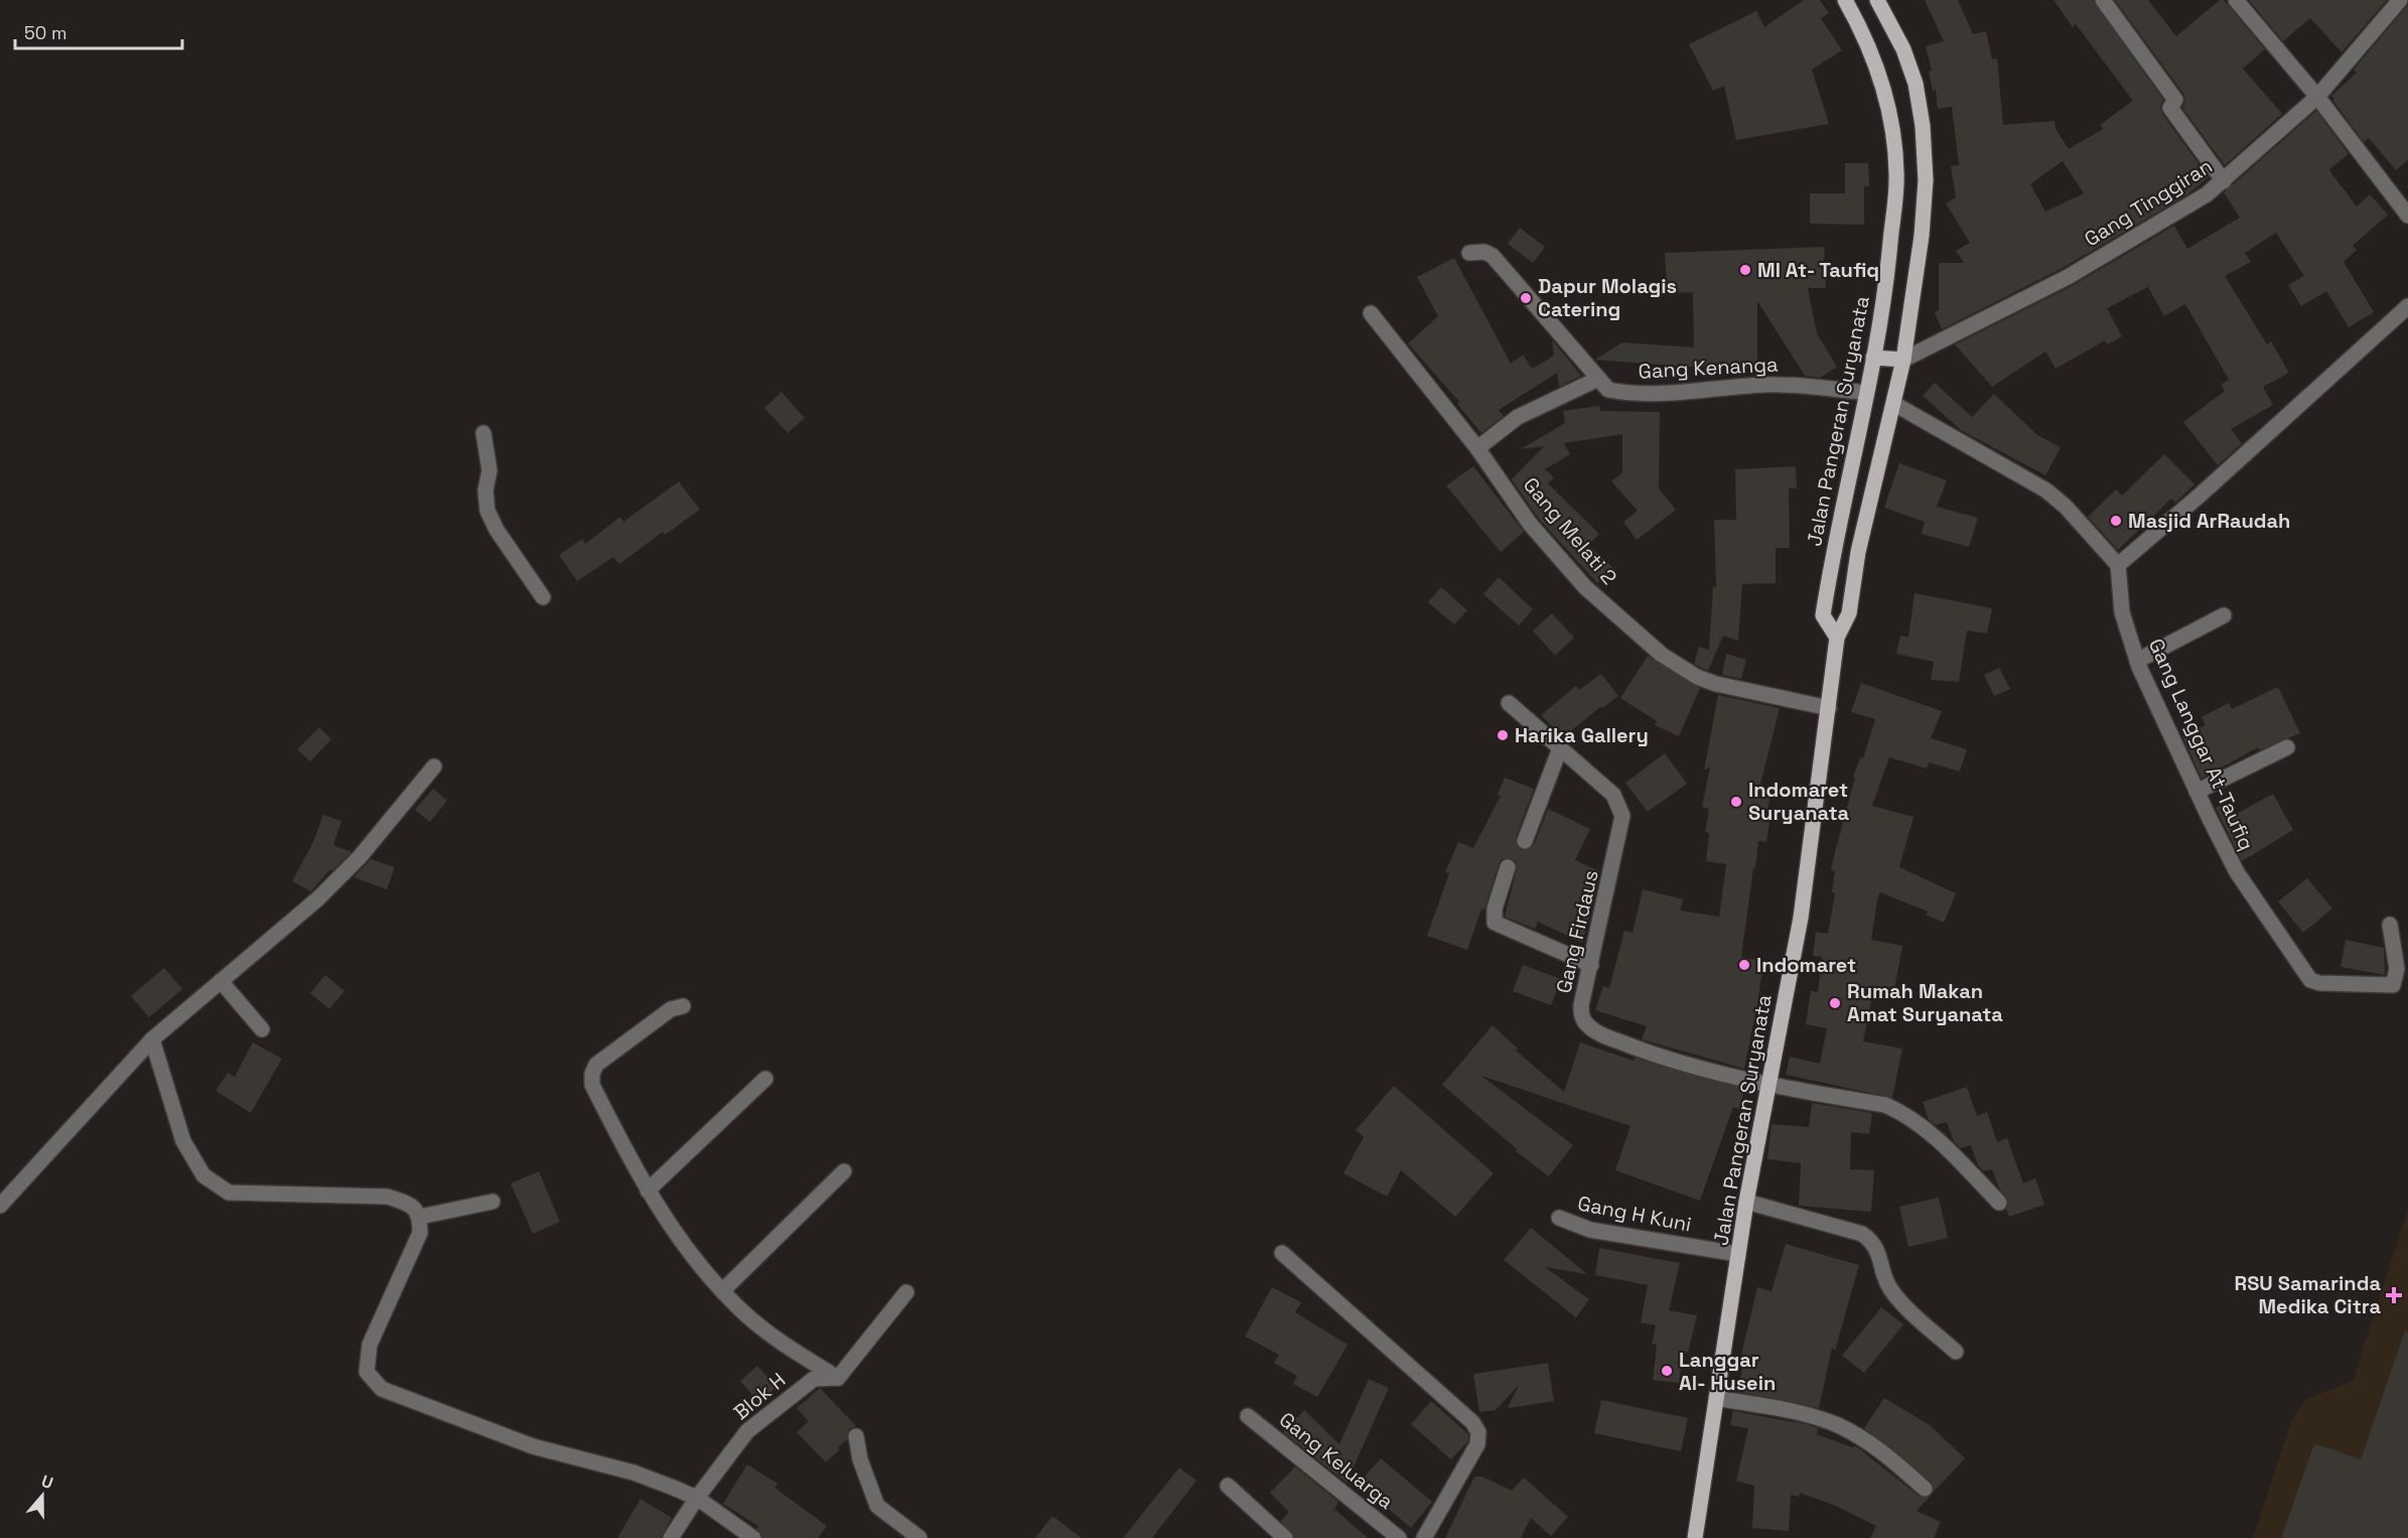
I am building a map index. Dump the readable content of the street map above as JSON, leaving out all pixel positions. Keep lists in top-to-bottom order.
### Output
{
  "streets": {
    "main road": ["Jalan Pangeran Suryanata"],
    "street": [
      "Gang Tinggiran",
      "Gang Kenanga",
      "Gang Melati 2",
      "Gang Langgar At-Taufiq",
      "Gang Firdaus",
      "Gang H Kuni",
      "Blok H",
      "Gang Keluarga"
    ]
  },
  "crossings": [
    ["Gang Tinggiran", "Jalan Pangeran Suryanata"],
    ["Gang Kenanga", "Jalan Pangeran Suryanata"],
    ["Jalan Pangeran Suryanata", "Gang Melati 2"],
    ["Jalan Pangeran Suryanata", "Gang Firdaus"],
    ["Jalan Pangeran Suryanata", "Gang H Kuni"]
  ],
  "places": {
    "other": [
      "MI At- Taufiq",
      "Dapur Molagis Catering",
      "Masjid ArRaudah",
      "Harika Gallery",
      "Indomaret Suryanata",
      "Indomaret",
      "Rumah Makan Amat Suryanata",
      "Langgar Al- Husein"
    ],
    "health": ["RSU Samarinda Medika Citra"]
  },
  "scale_bar": "50 m",
  "north": "top"
}
